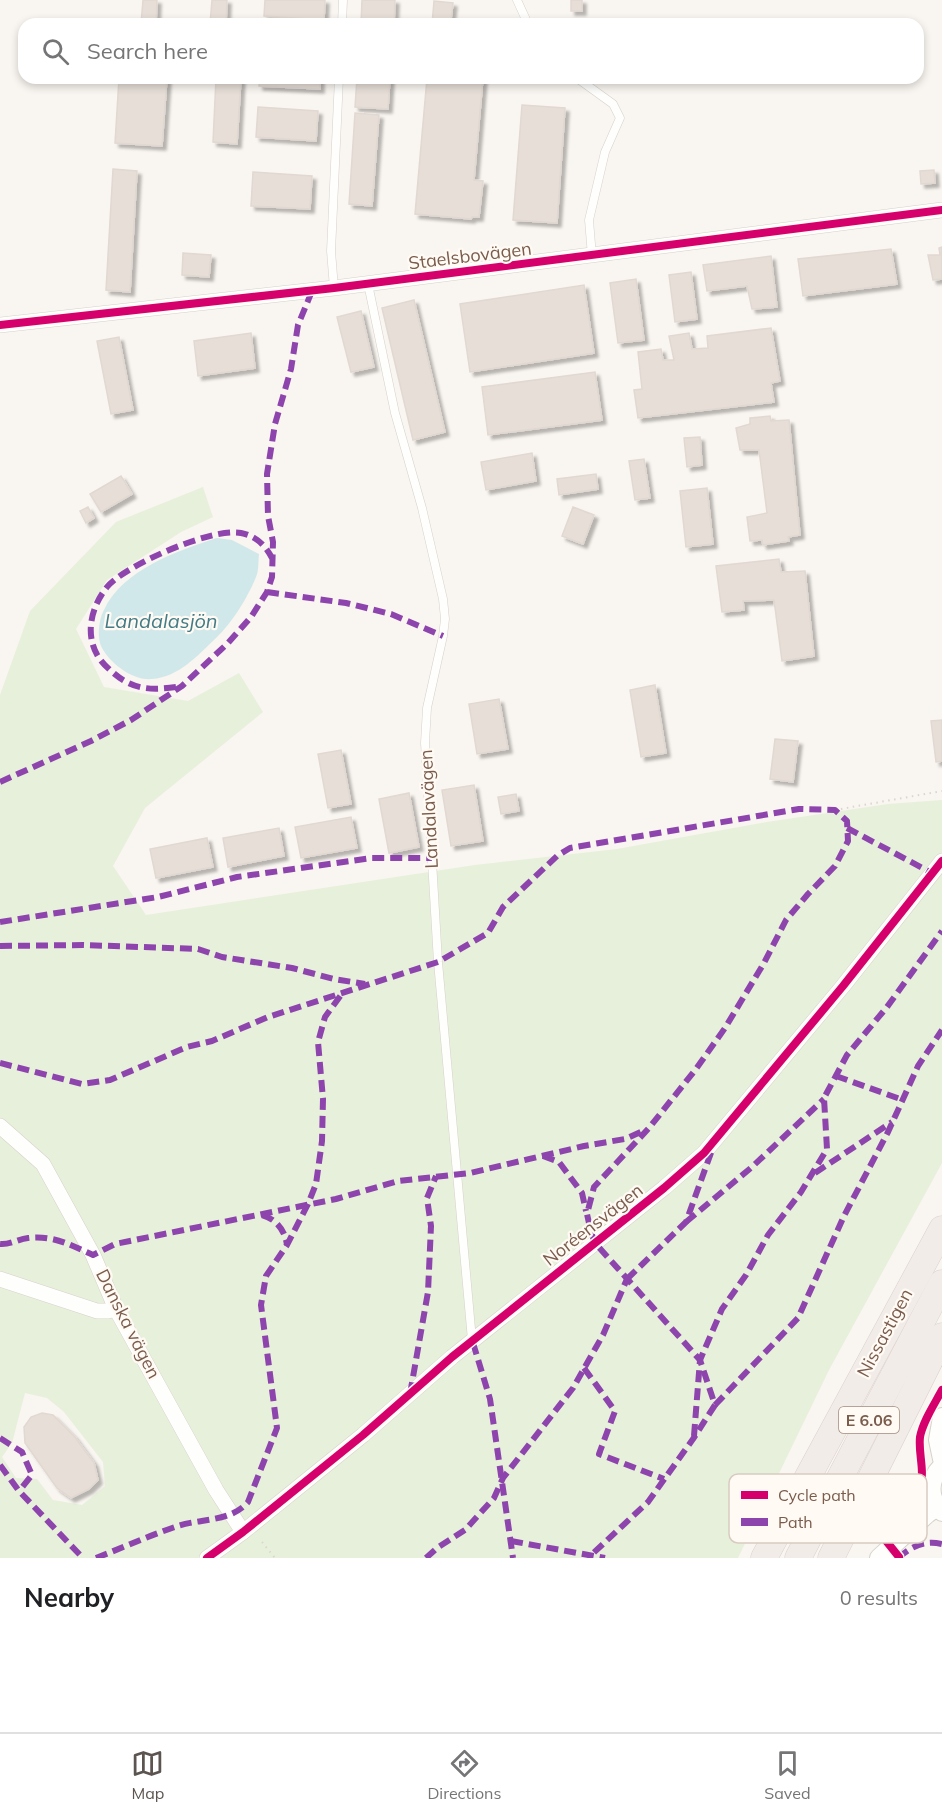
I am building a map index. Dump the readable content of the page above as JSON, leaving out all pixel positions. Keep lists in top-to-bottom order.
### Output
{
  "streets": {
    "highway": ["Nissastigen", "E 6.06"],
    "street": ["Staelsbovägen", "Noréensvägen", "Danska vägen"],
    "lane": ["Landalavägen"]
  },
  "crossings": [
    ["Staelsbovägen", "Landalavägen"],
    ["Landalavägen", "Noréensvägen"],
    ["Noréensvägen", "Danska vägen"],
    ["Nissastigen", "E 6.06"]
  ],
  "water": ["Landalasjön"],
  "legend": ["Cycle path", "Path"],
  "page": {
    "search": "Search here",
    "heading": ["Nearby", "0 results"],
    "nav": ["Map", "Directions", "Saved"]
  }
}
